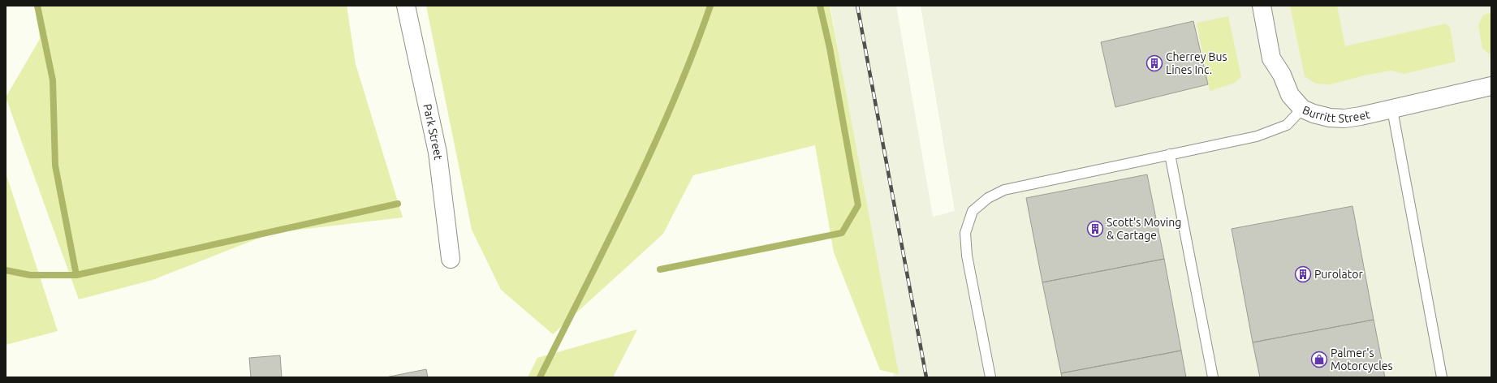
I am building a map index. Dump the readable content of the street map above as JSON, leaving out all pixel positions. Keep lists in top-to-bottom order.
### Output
{
  "streets": {
    "street": ["Burritt Street", "Park Street"]
  },
  "places": {
    "building": ["Cherrey Bus Lines Inc.", "Scott's Moving & Cartage", "Purolator"],
    "shop": ["Palmer's Motorcycles"]
  }
}
